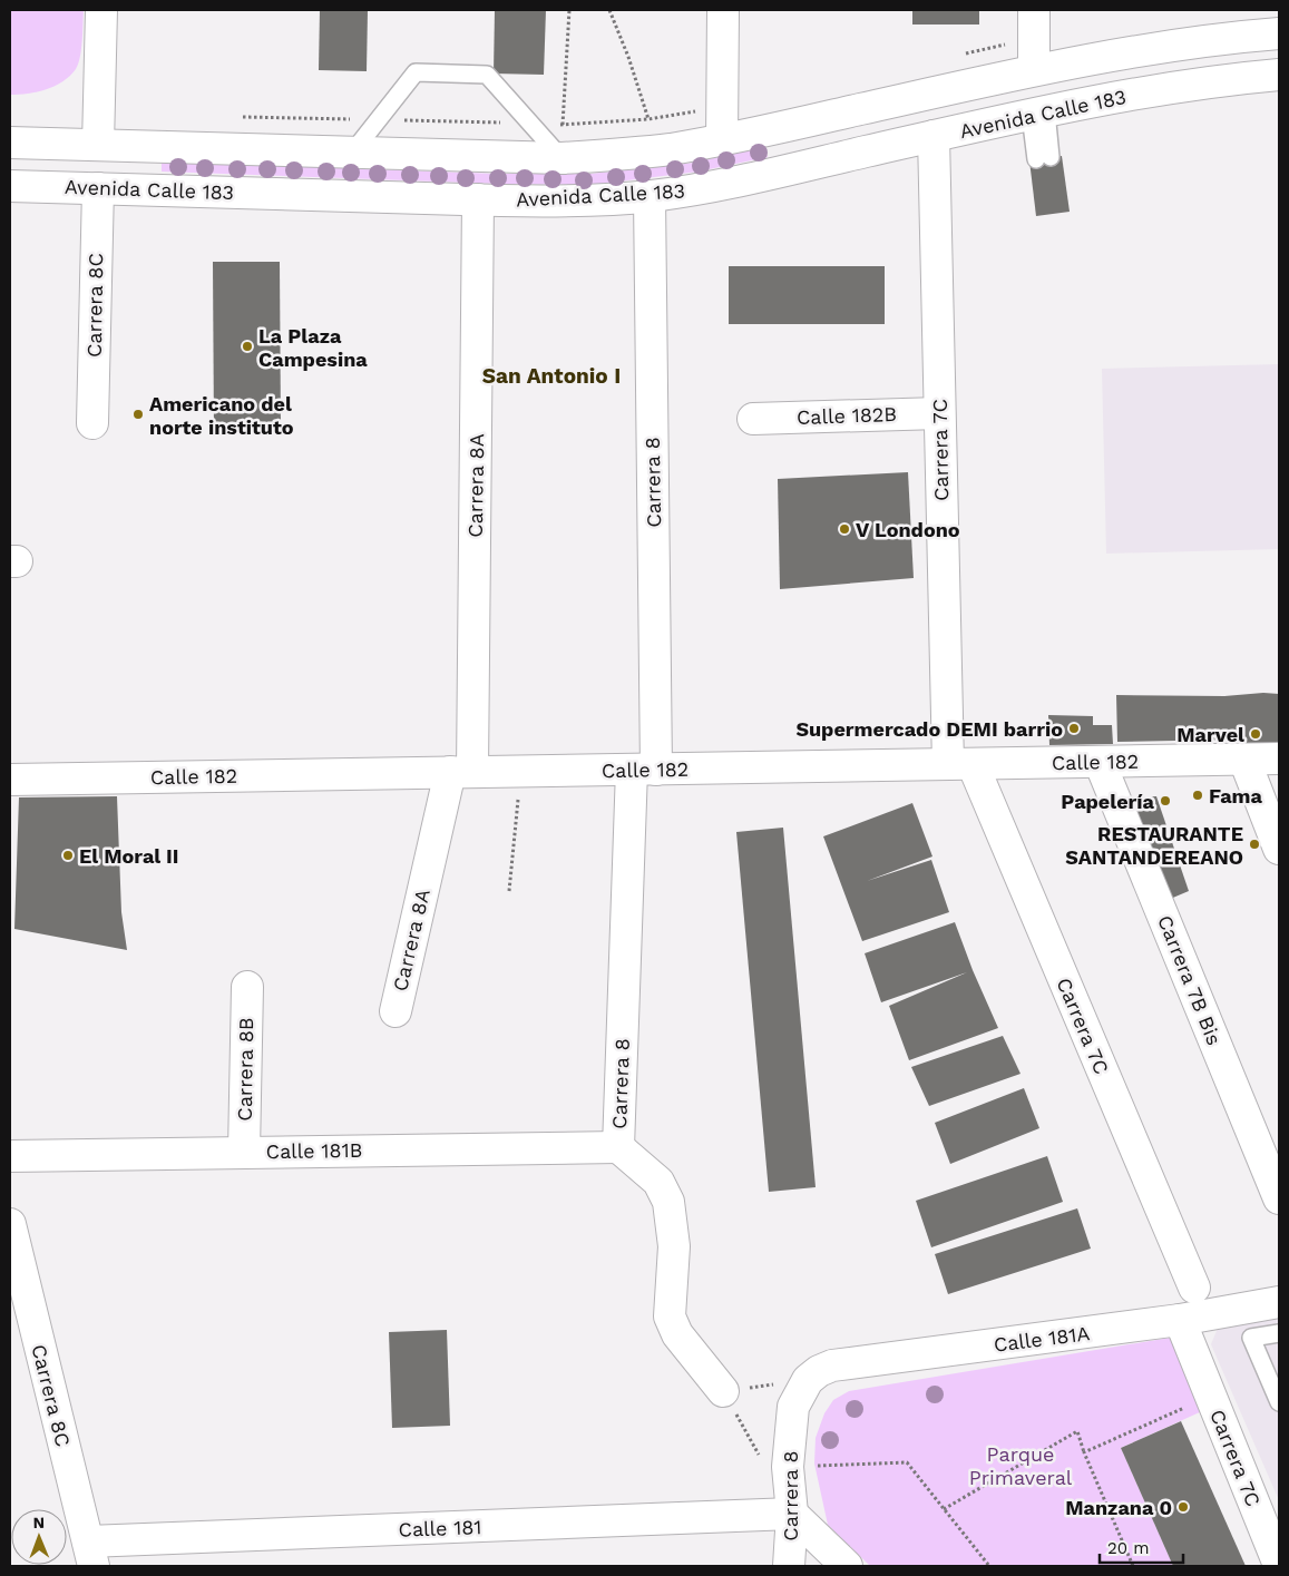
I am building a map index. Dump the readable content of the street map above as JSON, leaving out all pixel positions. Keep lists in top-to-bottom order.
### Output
{
  "streets": {
    "street": [
      "Avenida Calle 183",
      "Carrera 8C",
      "Calle 182B",
      "Carrera 7C",
      "Carrera 8",
      "Carrera 8A",
      "Calle 182",
      "Carrera 7B Bis",
      "Carrera 8B",
      "Calle 181B",
      "Calle 181A",
      "Calle 181"
    ]
  },
  "crossings": [
    ["Avenida Calle 183", "Carrera 8C"],
    ["Avenida Calle 183", "Carrera 7C"],
    ["Avenida Calle 183", "Carrera 8"],
    ["Avenida Calle 183", "Carrera 8A"],
    ["Carrera 8C", "Calle 181"],
    ["Calle 182B", "Carrera 7C"],
    ["Carrera 7C", "Calle 182"],
    ["Carrera 7C", "Calle 181A"],
    ["Carrera 8", "Calle 182"],
    ["Carrera 8", "Calle 181B"],
    ["Carrera 8", "Calle 181A"],
    ["Carrera 8", "Calle 181"],
    ["Carrera 8A", "Calle 182"],
    ["Calle 182", "Carrera 7B Bis"],
    ["Carrera 8B", "Calle 181B"]
  ],
  "districts": ["San Antonio I"],
  "parks": ["Parque Primaveral"],
  "places": [
    "La Plaza Campesina",
    "Americano del norte instituto",
    "V Londono",
    "Supermercado DEMI barrio",
    "Marvel",
    "Fama",
    "Papelería",
    "RESTAURANTE SANTANDEREANO",
    "El Moral II",
    "Manzana 0"
  ],
  "scale_bar": "20 m",
  "north": "top"
}
